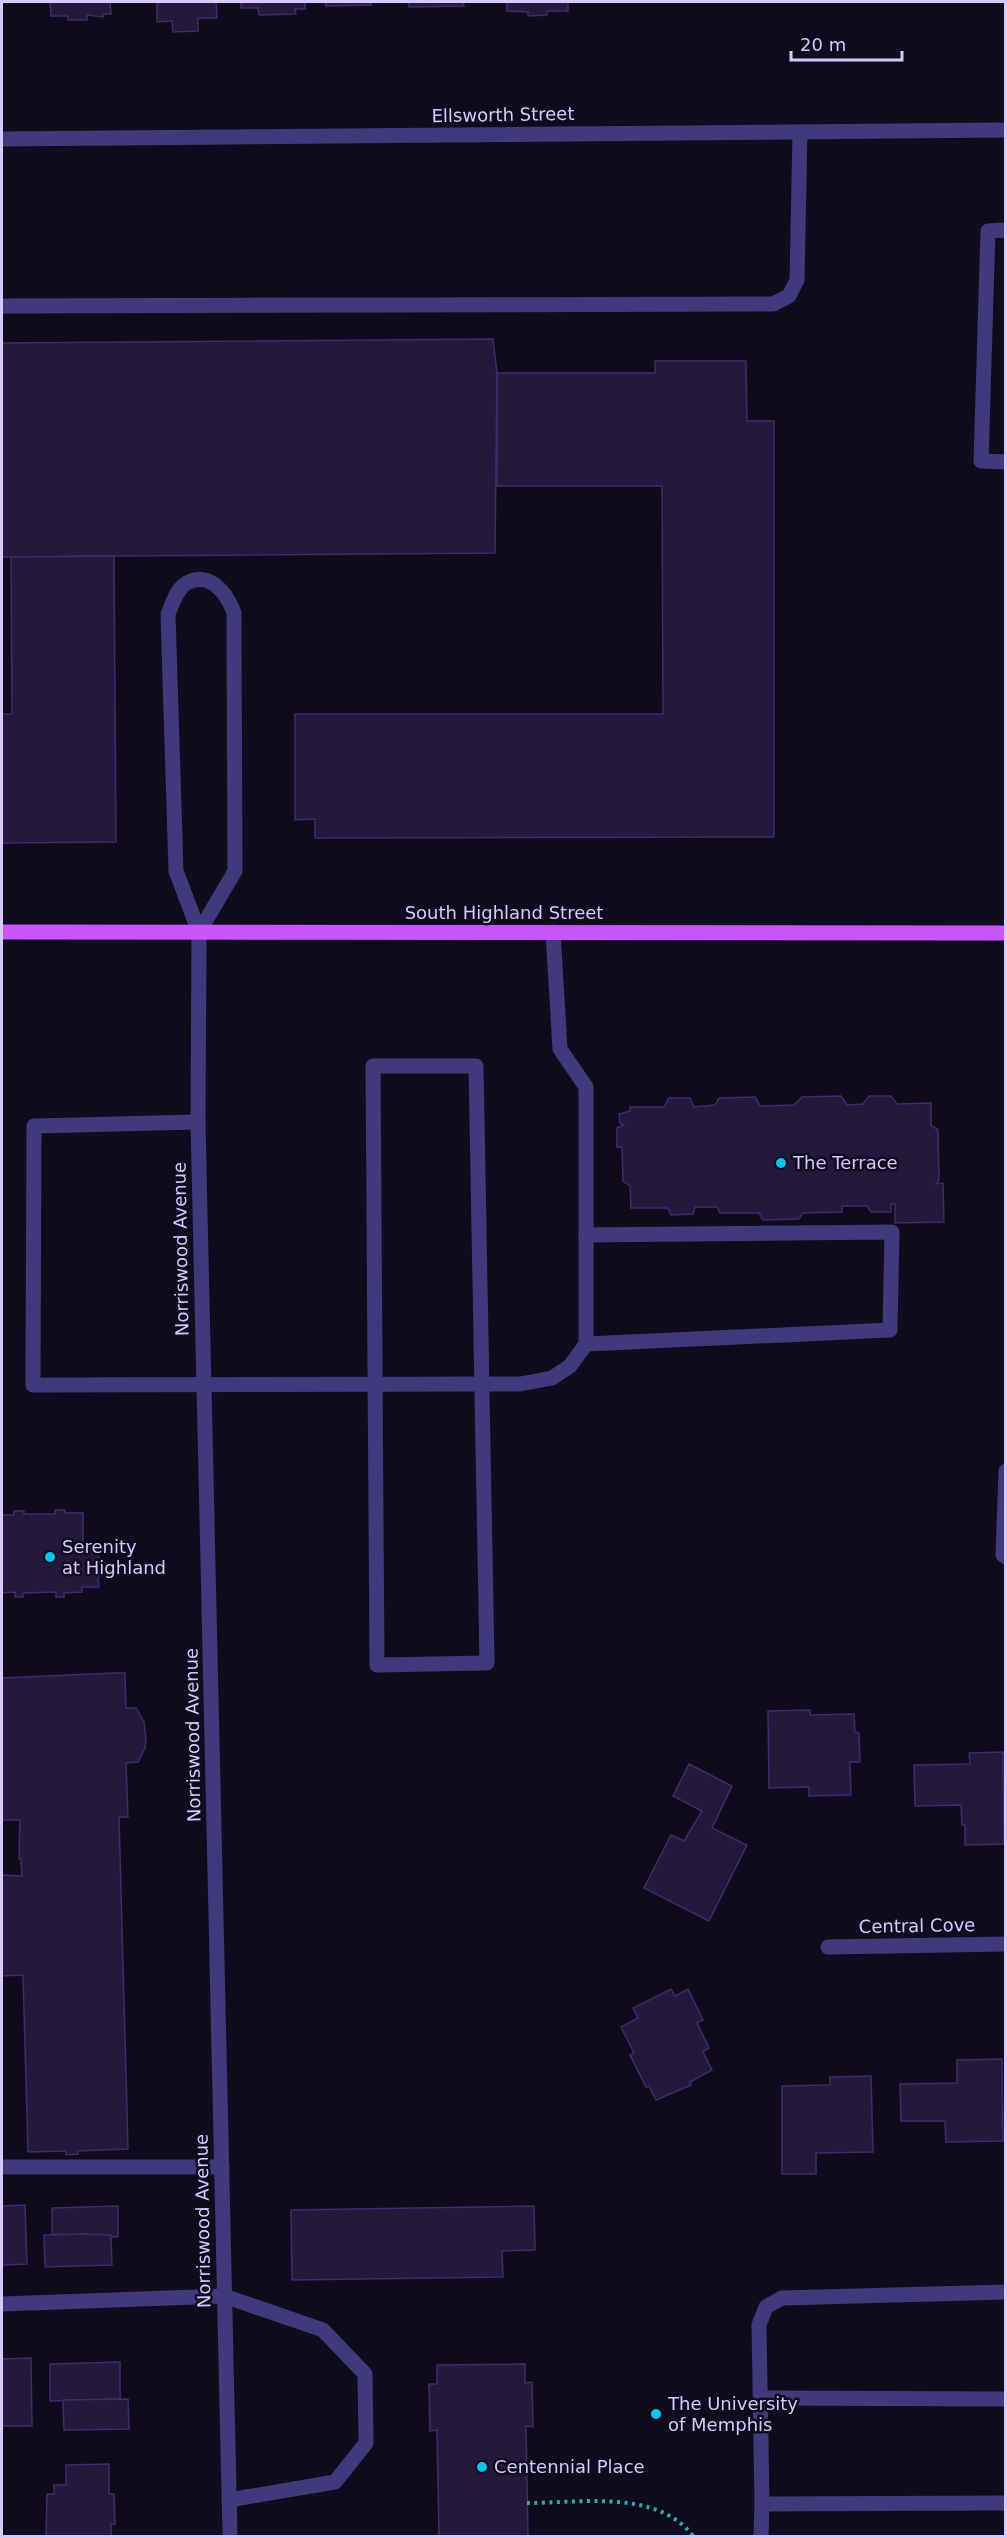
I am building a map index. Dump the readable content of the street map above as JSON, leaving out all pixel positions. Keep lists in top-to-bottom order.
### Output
{
  "streets": {
    "main road": ["South Highland Street"],
    "street": ["Ellsworth Street", "Norriswood Avenue", "Central Cove"]
  },
  "crossings": [
    ["South Highland Street", "Norriswood Avenue"]
  ],
  "places": [
    "The Terrace",
    "Serenity at Highland",
    "The University of Memphis",
    "Centennial Place"
  ],
  "scale_bar": "20 m"
}
